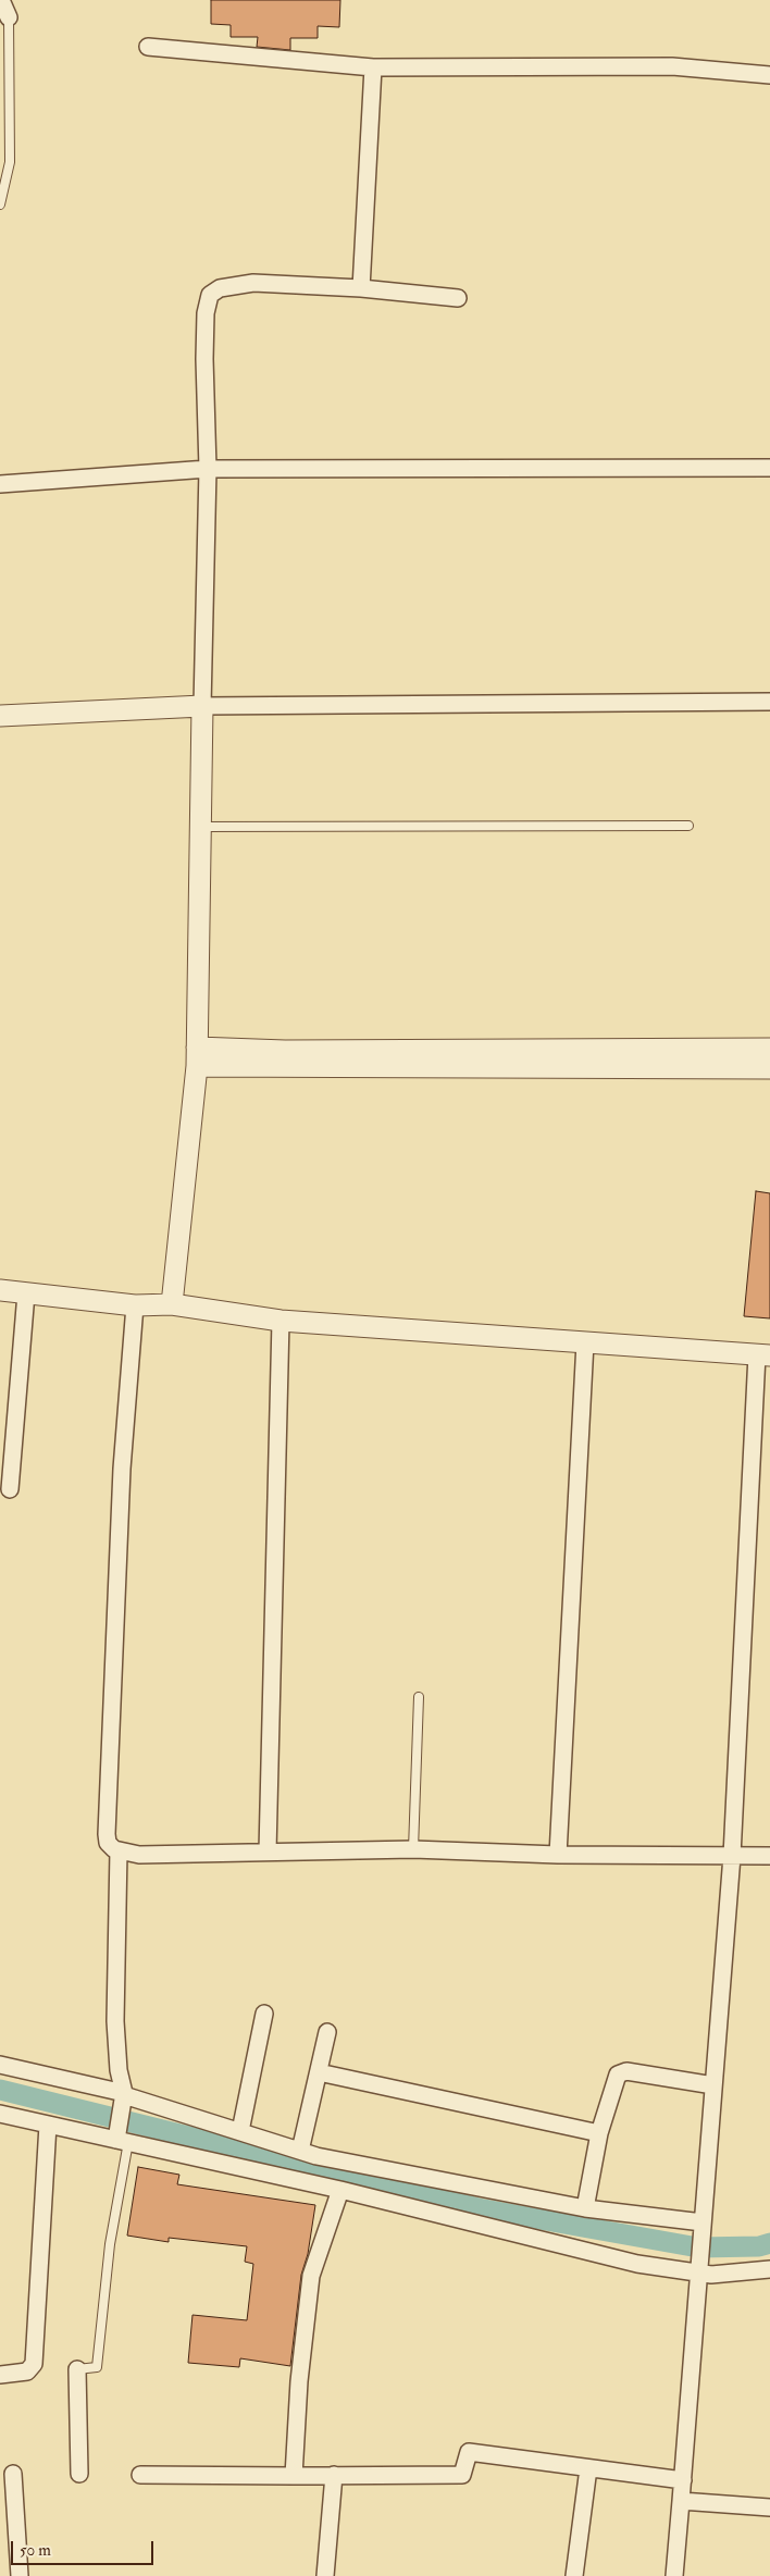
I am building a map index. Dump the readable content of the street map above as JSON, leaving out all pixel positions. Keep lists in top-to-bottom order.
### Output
{
  "scale_bar": "50 m"
}
